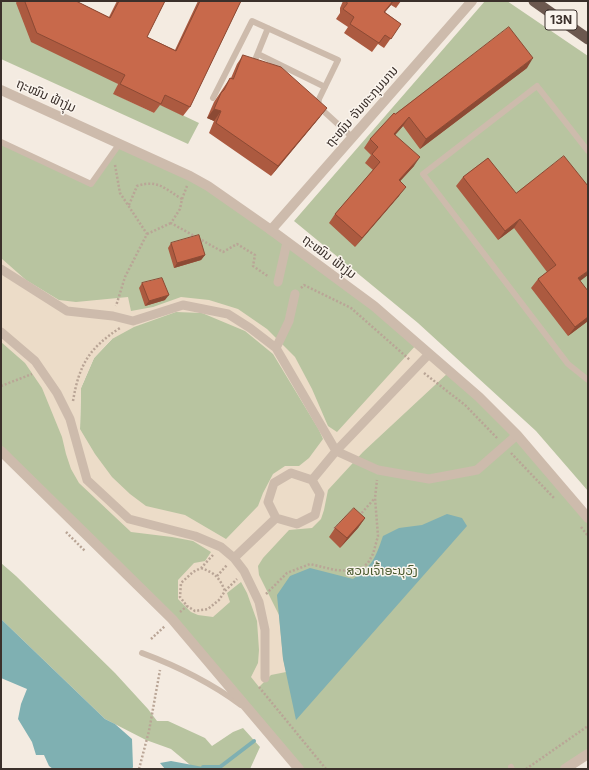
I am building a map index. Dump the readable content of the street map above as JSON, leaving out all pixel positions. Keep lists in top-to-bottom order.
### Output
{
  "streets": {
    "highway": ["13N"],
    "street": ["ຖະໝົນ ຟ້າງຸ່ມ", "ຖະໜົນ ຈັນທະກຸມມານ"]
  },
  "crossings": [
    ["ຖະໝົນ ຟ້າງຸ່ມ", "ຖະໜົນ ຈັນທະກຸມມານ"]
  ],
  "parks": ["ສວນເຈົ້າອະນຸວົງ"]
}
